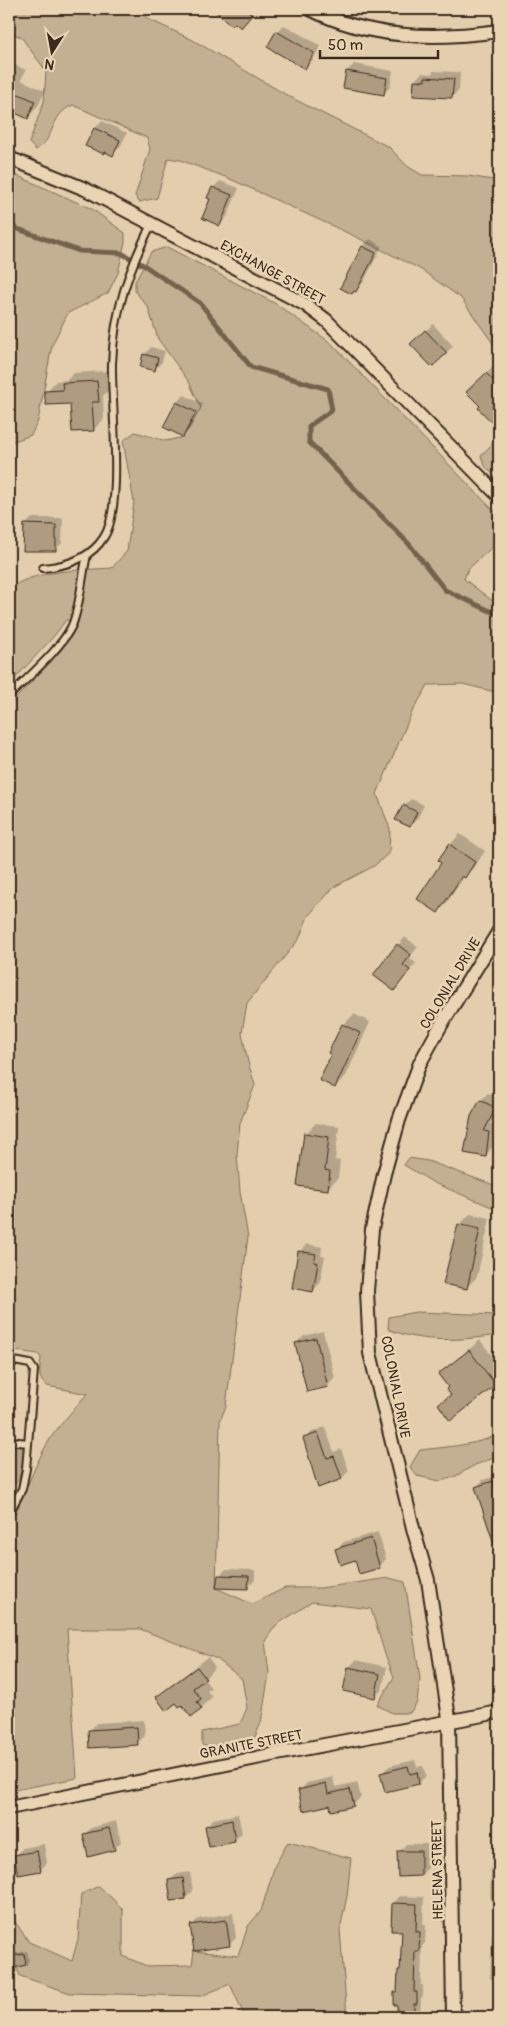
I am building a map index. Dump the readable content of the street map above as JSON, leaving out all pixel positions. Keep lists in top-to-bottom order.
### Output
{
  "streets": {
    "street": [
      "EXCHANGE STREET",
      "COLONIAL DRIVE",
      "GRANITE STREET",
      "HELENA STREET"
    ]
  },
  "crossings": [
    ["COLONIAL DRIVE", "GRANITE STREET"],
    ["COLONIAL DRIVE", "HELENA STREET"],
    ["GRANITE STREET", "HELENA STREET"]
  ],
  "scale_bar": "50 m",
  "north": "bottom"
}
